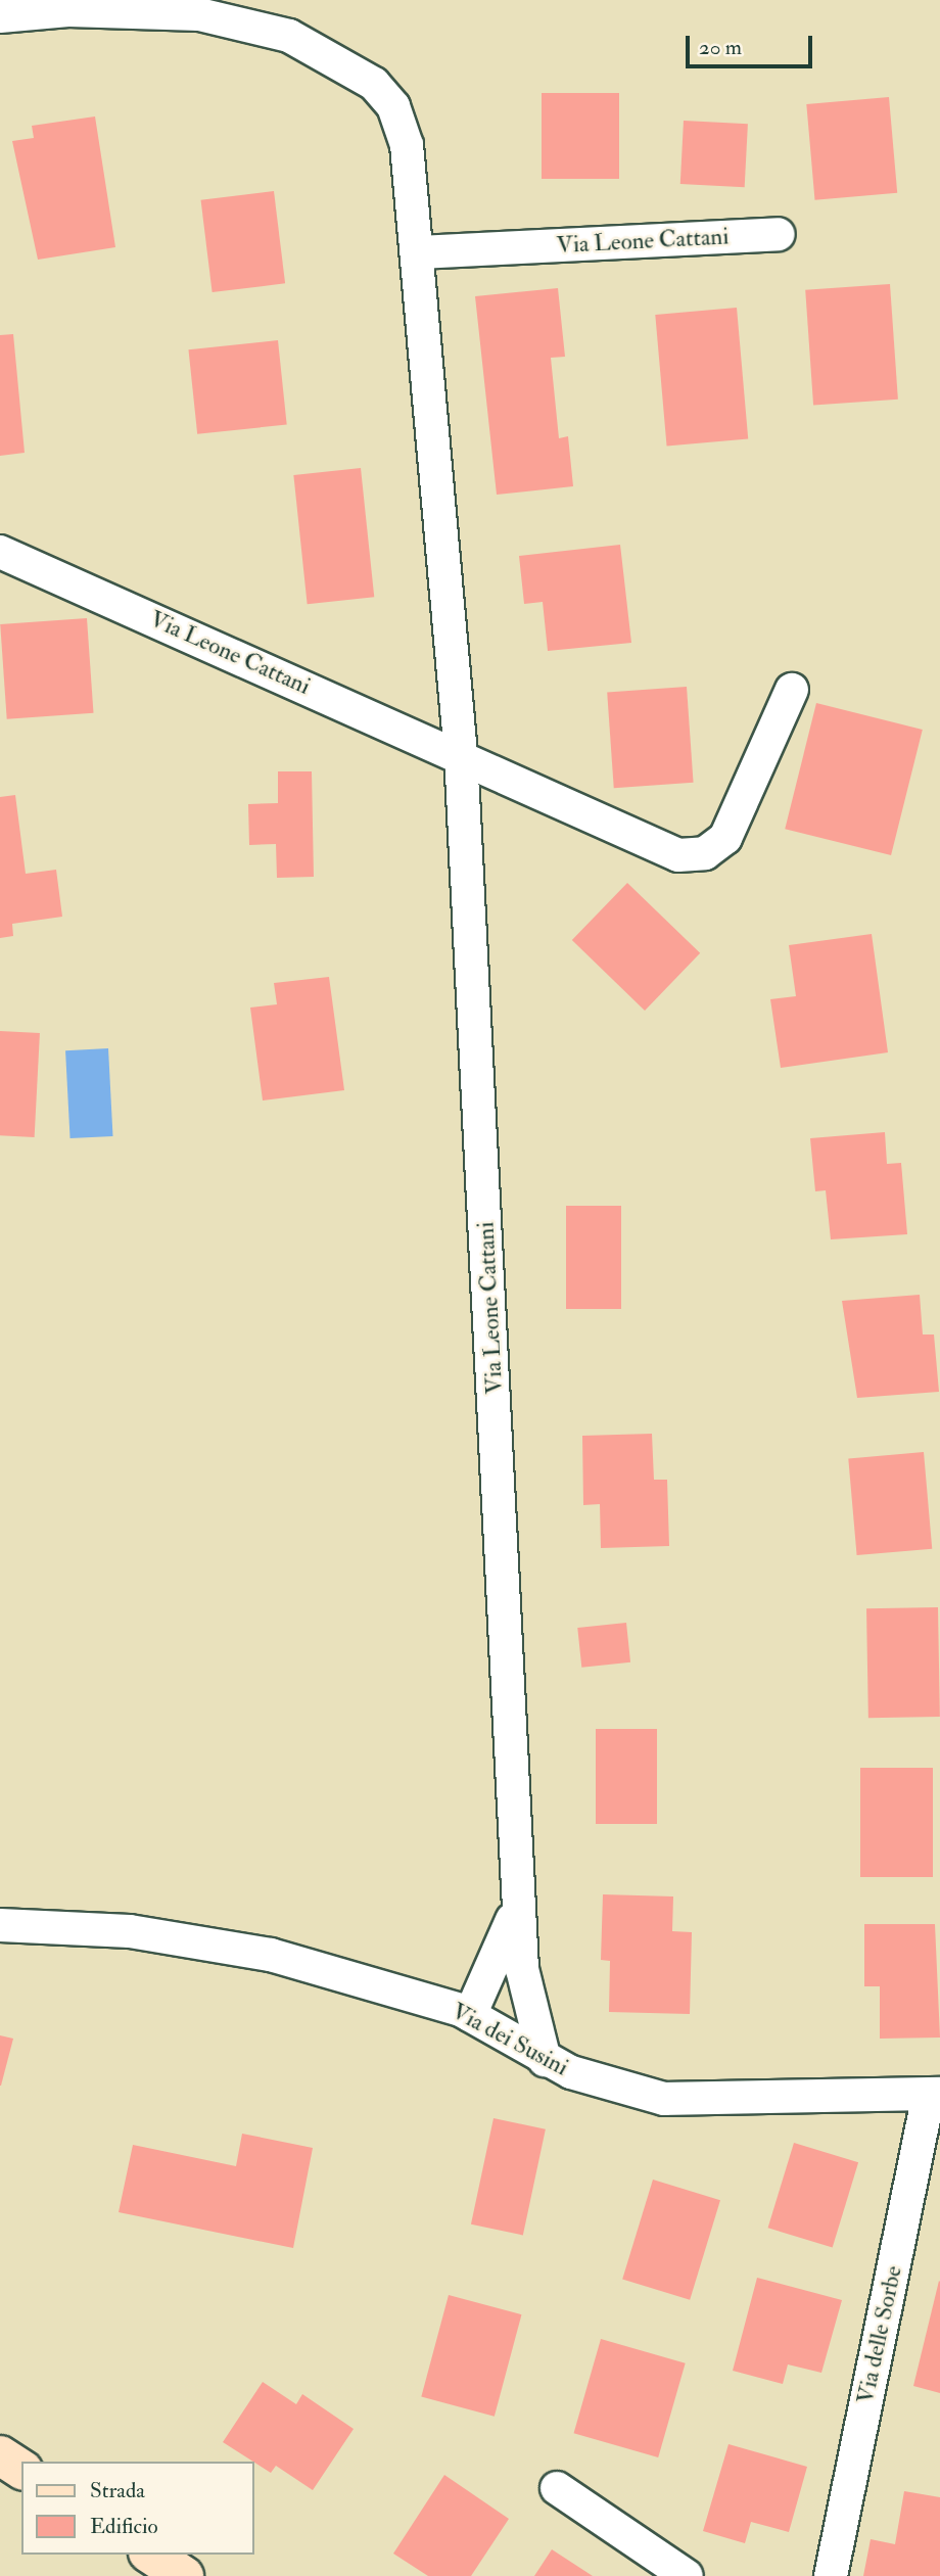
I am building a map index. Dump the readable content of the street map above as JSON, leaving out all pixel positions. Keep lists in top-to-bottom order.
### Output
{
  "streets": {
    "street": ["Via Leone Cattani", "Via dei Susini", "Via delle Sorbe"]
  },
  "crossings": [
    ["Via Leone Cattani", "Via dei Susini"],
    ["Via dei Susini", "Via delle Sorbe"]
  ],
  "legend": ["Strada", "Edificio"],
  "scale_bar": "20 m"
}
